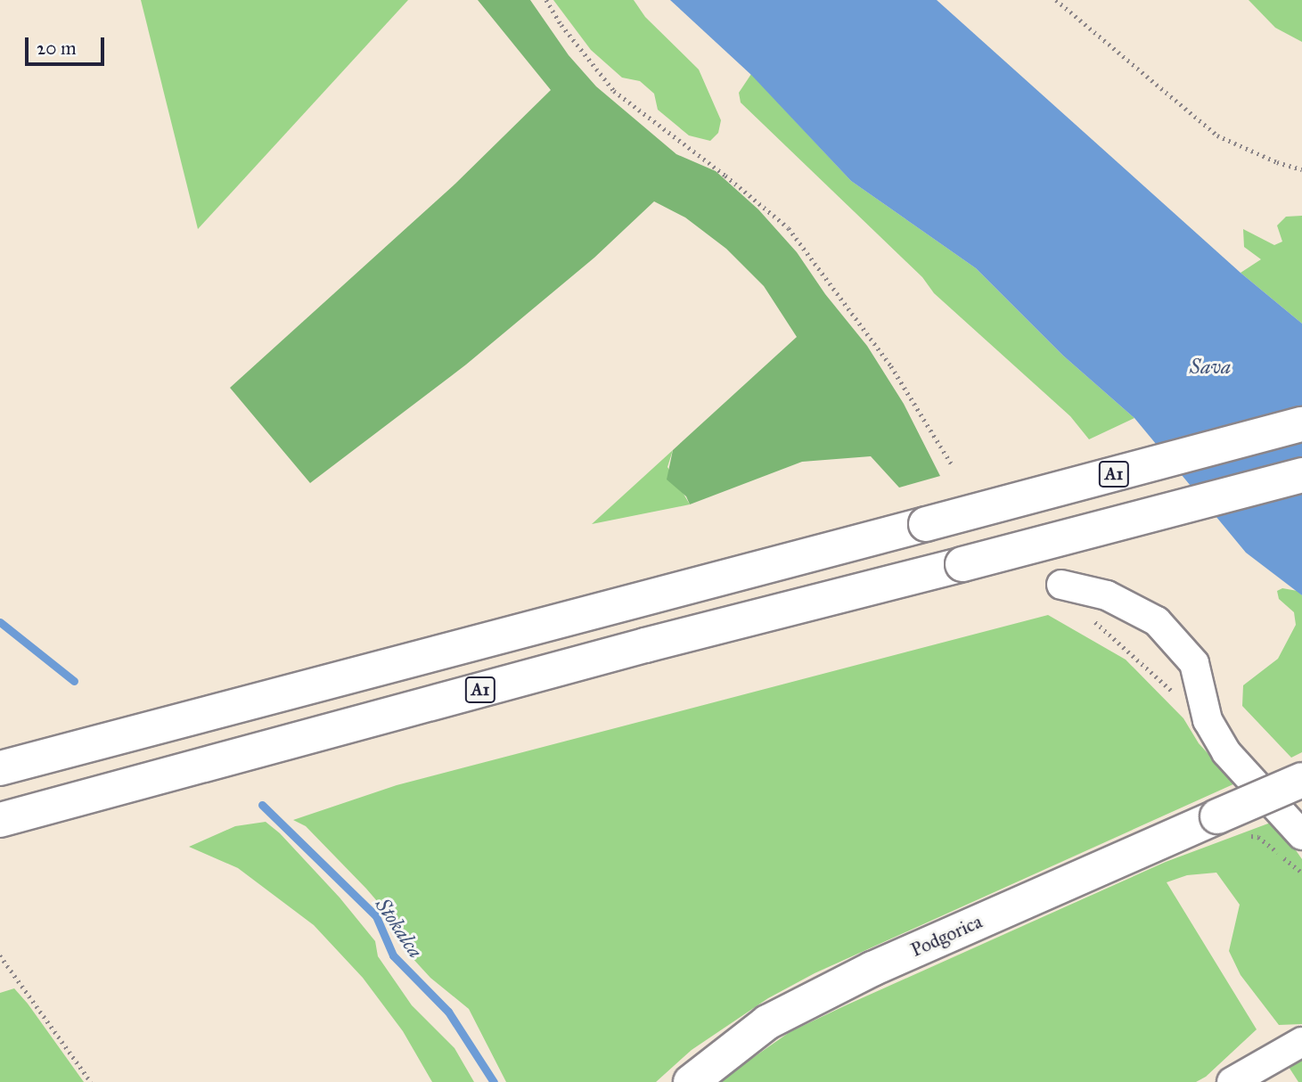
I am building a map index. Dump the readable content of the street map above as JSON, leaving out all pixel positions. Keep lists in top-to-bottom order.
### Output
{
  "streets": {
    "main road": ["A1", "Podgorica"]
  },
  "water": ["Sava", "Stokalca"],
  "scale_bar": "20 m"
}
